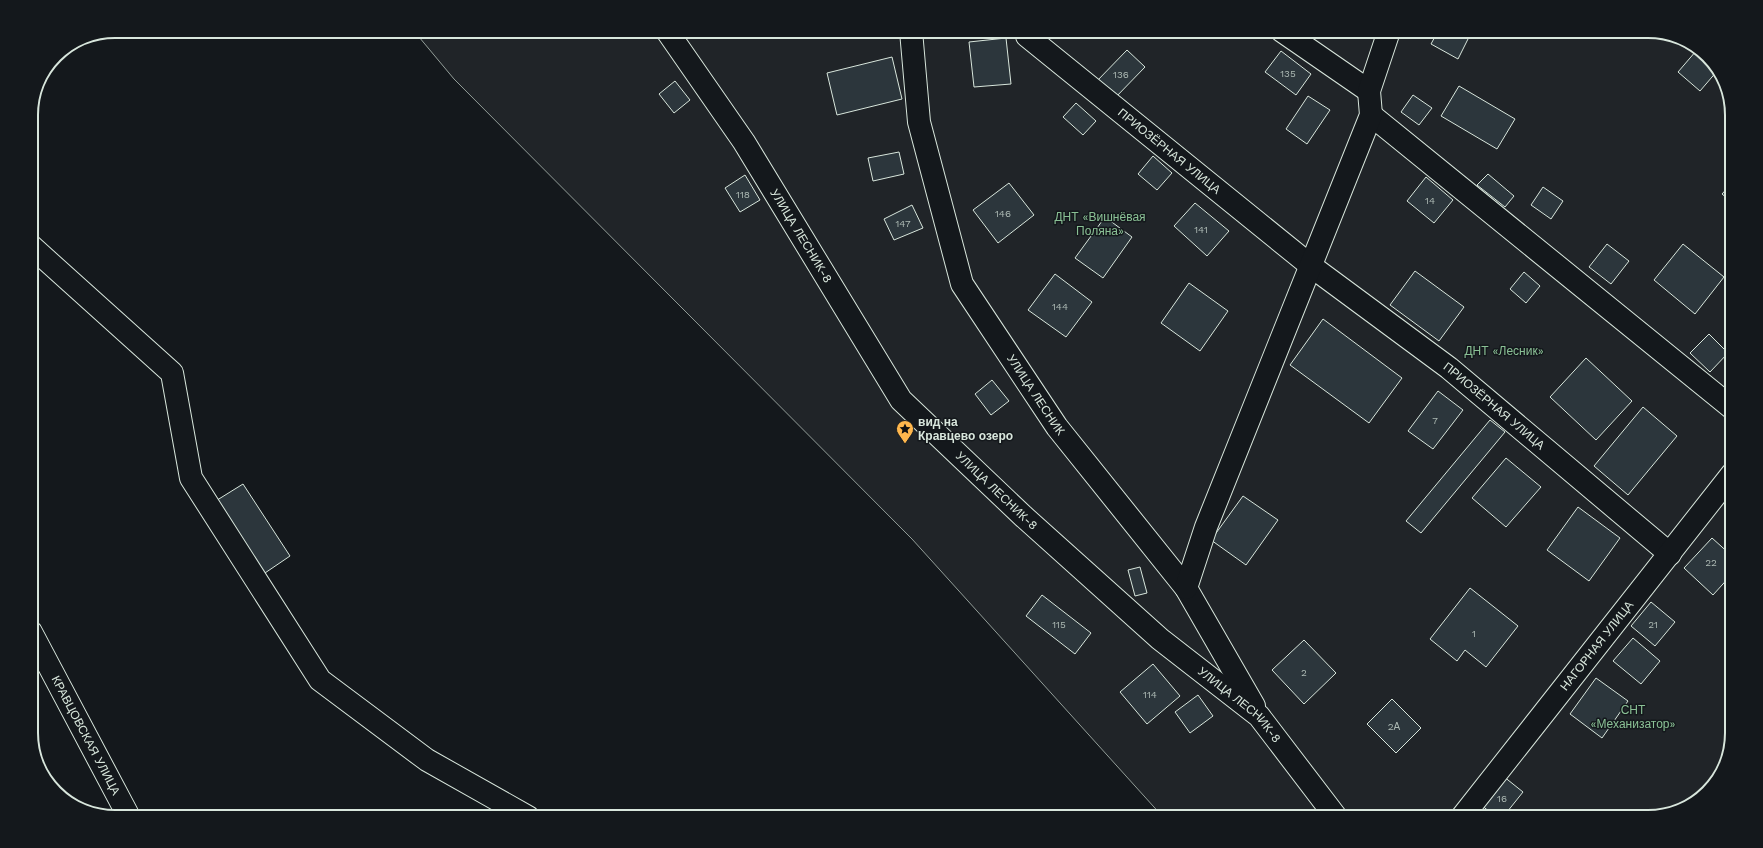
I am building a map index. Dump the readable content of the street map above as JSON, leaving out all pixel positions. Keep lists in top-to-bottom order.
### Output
{
  "streets": {
    "street": [
      "ПРИОЗЁРНАЯ УЛИЦА",
      "УЛИЦА ЛЕСНИК-8",
      "УЛИЦА ЛЕСНИК",
      "НАГОРНАЯ УЛИЦА",
      "КРАВЦОВСКАЯ УЛИЦА"
    ]
  },
  "crossings": [
    ["ПРИОЗЁРНАЯ УЛИЦА", "НАГОРНАЯ УЛИЦА"],
    ["УЛИЦА ЛЕСНИК-8", "УЛИЦА ЛЕСНИК"]
  ],
  "parks": ["ДНТ «Вишнёвая Поляна»", "ДНТ «Лесник»", "СНТ «Механизатор»"],
  "places": {
    "place": ["вид на Кравцево озеро"]
  },
  "house_numbers": [
    "135",
    "136",
    "118",
    "14",
    "146",
    "147",
    "141",
    "144",
    "7",
    "22",
    "115",
    "21",
    "1",
    "2",
    "114",
    "2А",
    "16"
  ]
}
